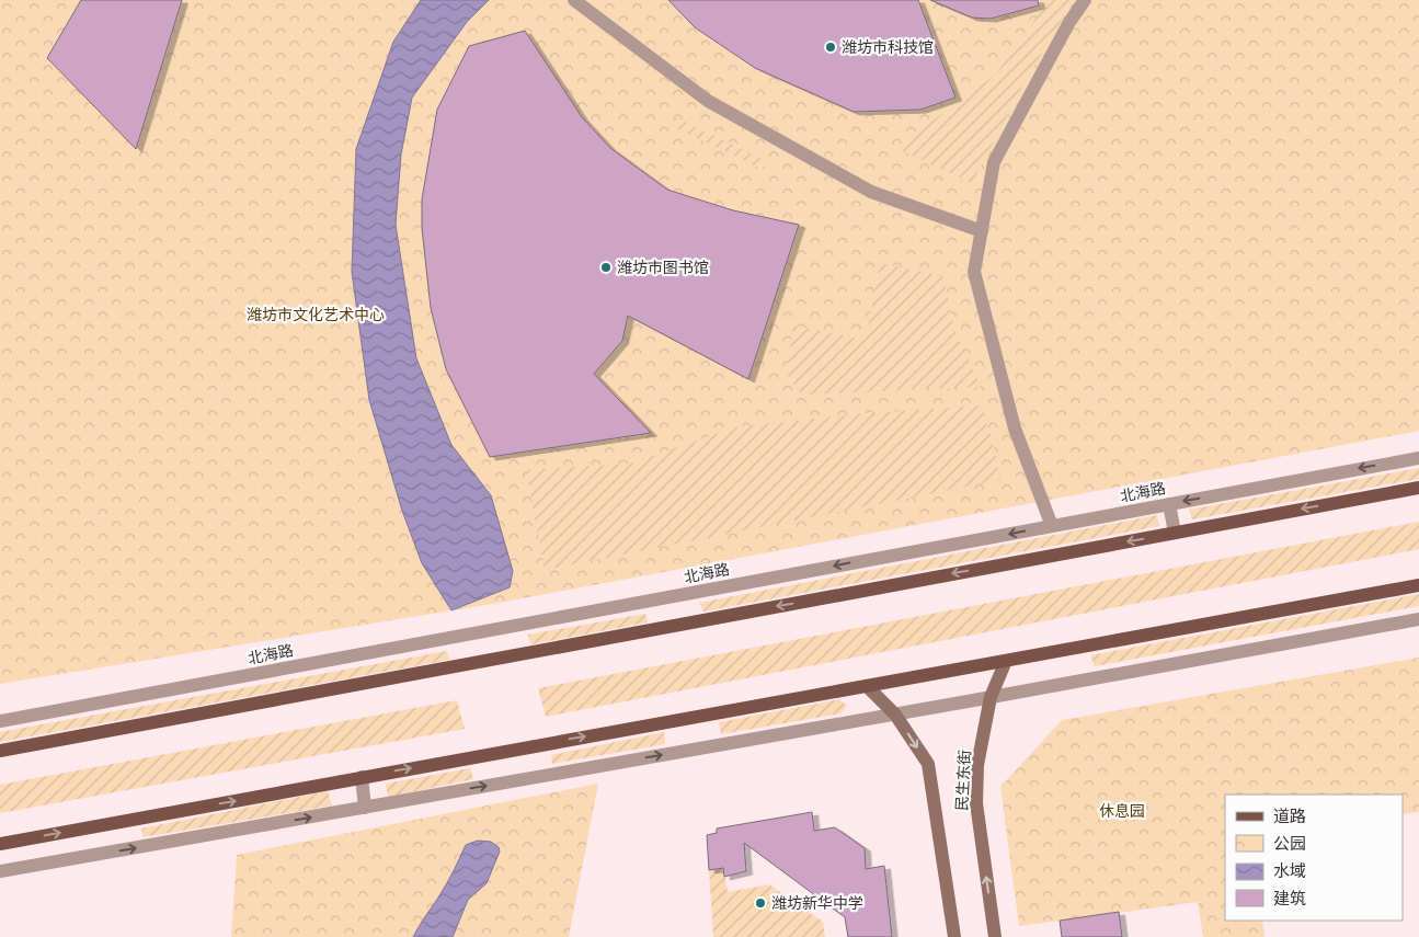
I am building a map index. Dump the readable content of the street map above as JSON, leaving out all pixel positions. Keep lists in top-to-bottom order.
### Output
{
  "streets": {
    "main road": ["民生东街"],
    "street": ["北海路"]
  },
  "one_way": ["北海路"],
  "parks": ["潍坊市文化艺术中心", "休息园"],
  "places": ["潍坊市科技馆", "潍坊市图书馆", "潍坊新华中学"],
  "legend": [
    "道路",
    "公园",
    "水域",
    "建筑"
  ]
}
